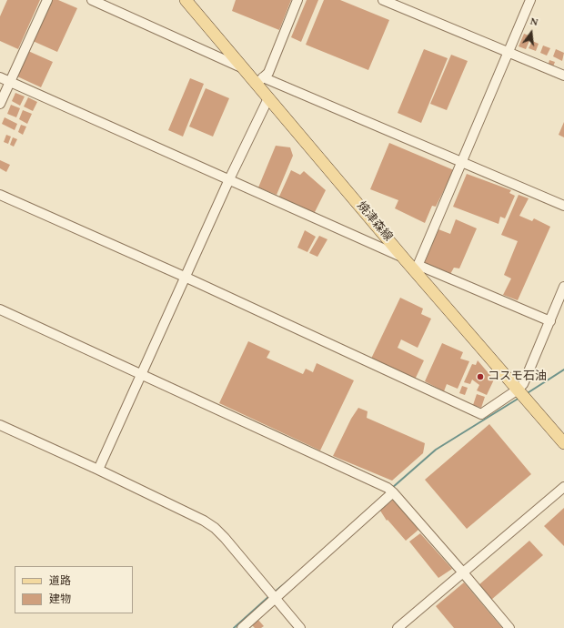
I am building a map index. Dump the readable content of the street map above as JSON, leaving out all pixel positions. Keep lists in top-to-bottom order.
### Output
{
  "streets": {
    "main road": ["焼津森線"]
  },
  "places": ["コスモ石油"],
  "legend": ["道路", "建物"],
  "north": "top"
}
